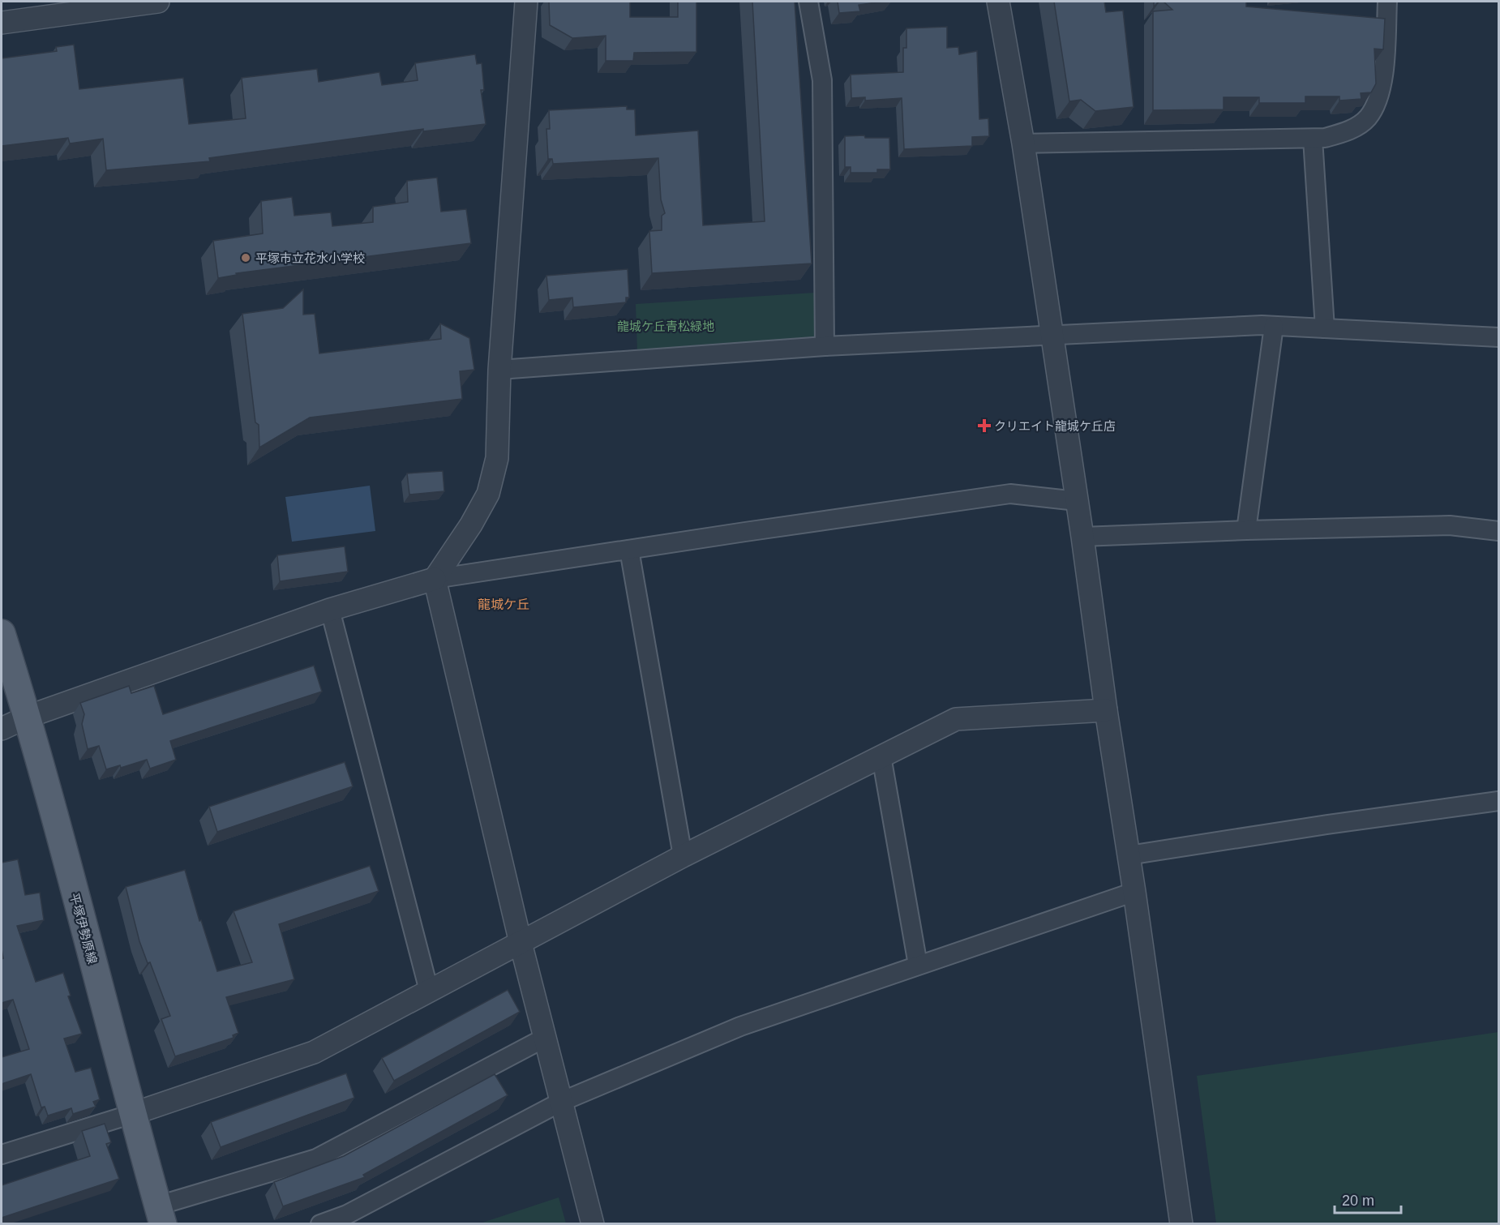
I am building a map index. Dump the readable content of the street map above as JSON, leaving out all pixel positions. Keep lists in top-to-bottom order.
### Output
{
  "streets": {
    "main road": ["平塚伊勢原線"]
  },
  "districts": ["龍城ケ丘"],
  "parks": ["龍城ケ丘青松緑地"],
  "places": {
    "other": ["平塚市立花水小学校"],
    "health": ["クリエイト龍城ケ丘店"]
  },
  "scale_bar": "20 m"
}
